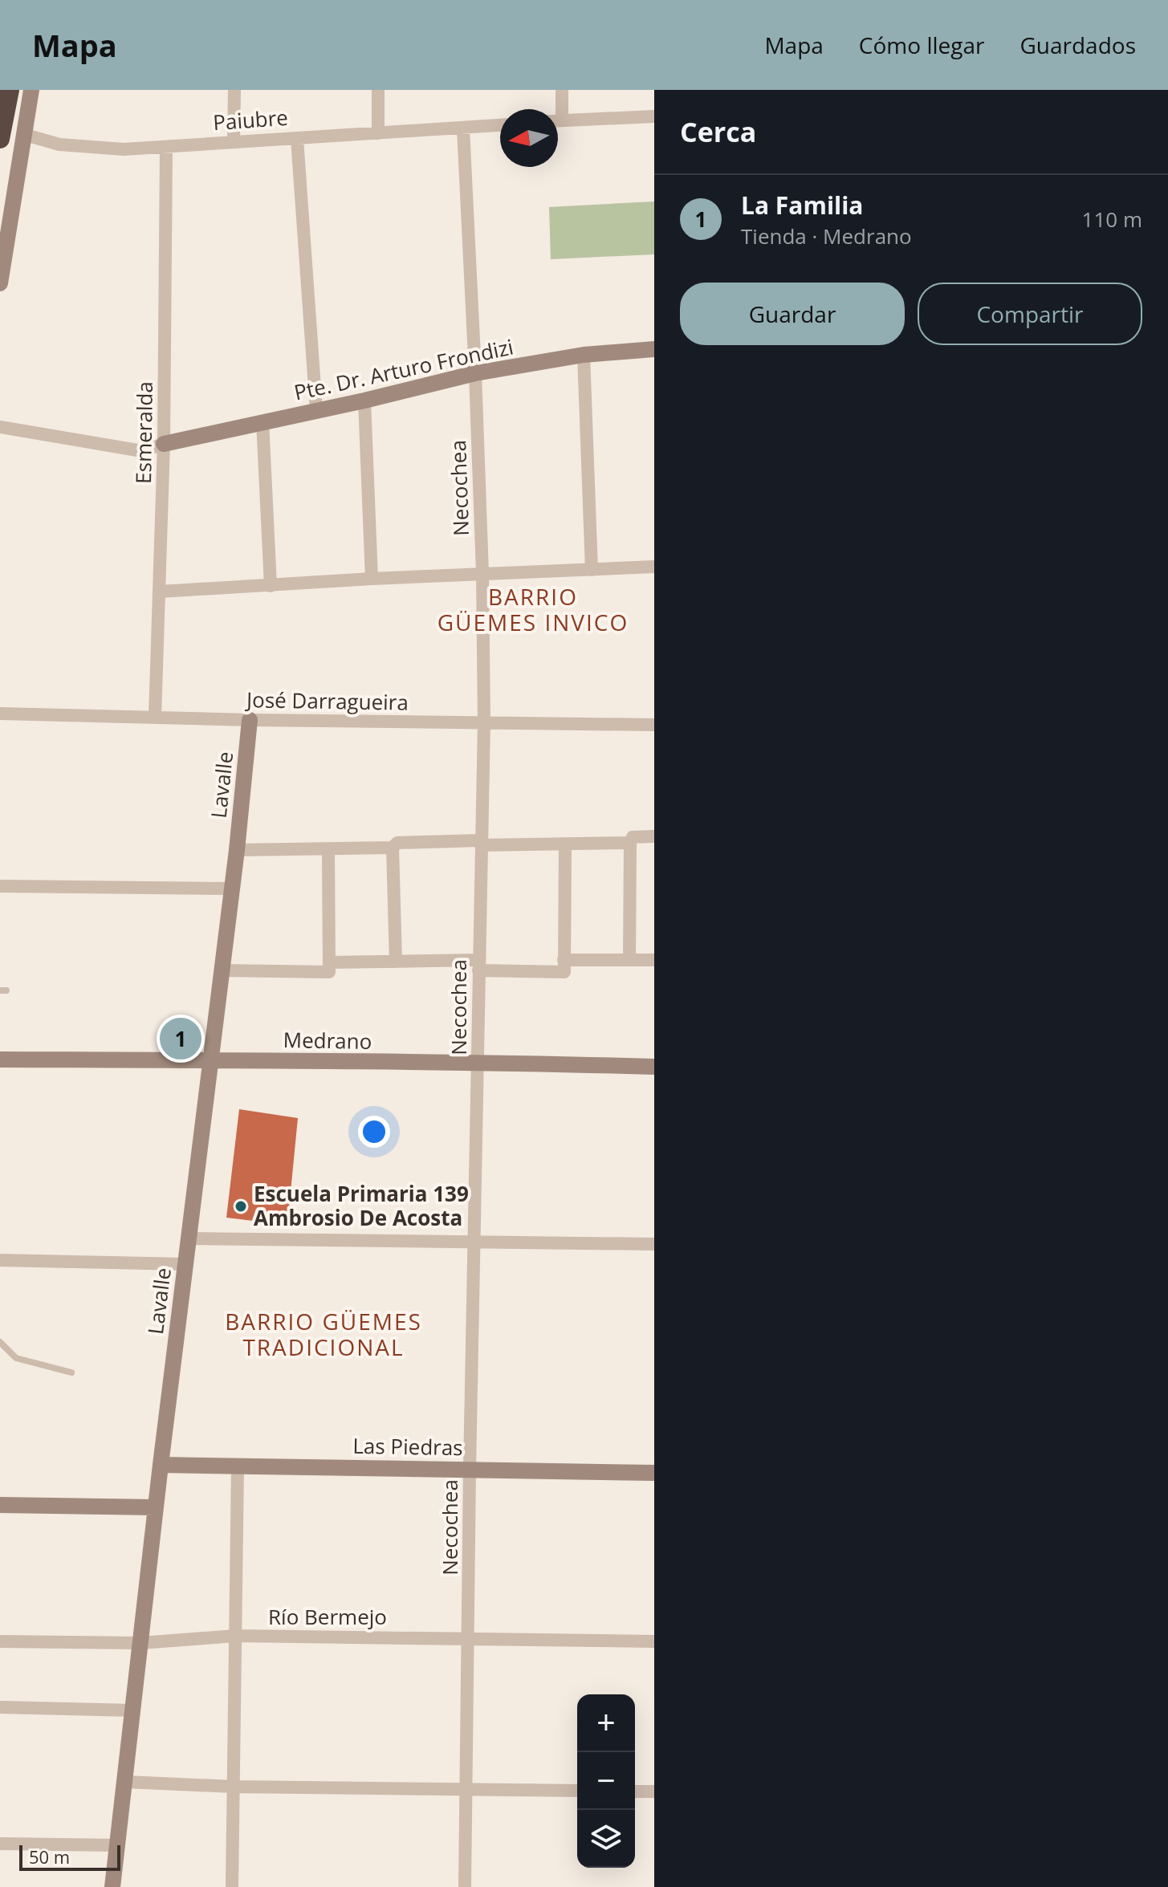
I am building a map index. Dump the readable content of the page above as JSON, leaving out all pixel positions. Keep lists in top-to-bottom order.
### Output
{
  "streets": {
    "street": [
      "Paiubre",
      "Pte. Dr. Arturo Frondizi",
      "Esmeralda",
      "Necochea",
      "José Darragueira",
      "Lavalle",
      "Medrano",
      "Las Piedras",
      "Río Bermejo"
    ]
  },
  "crossings": [
    ["Paiubre", "Esmeralda"],
    ["Paiubre", "Necochea"],
    ["Pte. Dr. Arturo Frondizi", "Esmeralda"],
    ["Pte. Dr. Arturo Frondizi", "Necochea"],
    ["Esmeralda", "José Darragueira"],
    ["Necochea", "José Darragueira"],
    ["Necochea", "Medrano"],
    ["Necochea", "Las Piedras"],
    ["Necochea", "Río Bermejo"],
    ["José Darragueira", "Lavalle"],
    ["Lavalle", "Medrano"],
    ["Lavalle", "Las Piedras"],
    ["Lavalle", "Río Bermejo"]
  ],
  "districts": ["BARRIO GÜEMES INVICO", "BARRIO GÜEMES TRADICIONAL"],
  "places": ["Escuela Primaria 139 Ambrosio De Acosta"],
  "scale_bar": "50 m",
  "north": "left",
  "page": {
    "header": "Mapa",
    "nav": ["Mapa", "Cómo llegar", "Guardados"],
    "heading": "Cerca",
    "list": [
      {
        "mark": "1",
        "name": "La Familia",
        "note": "Tienda · Medrano",
        "value": "110 m"
      }
    ],
    "buttons": ["Guardar", "Compartir"],
    "pins": "1",
    "map_buttons": ["+", "−"],
    "scale": "50 m"
  }
}
